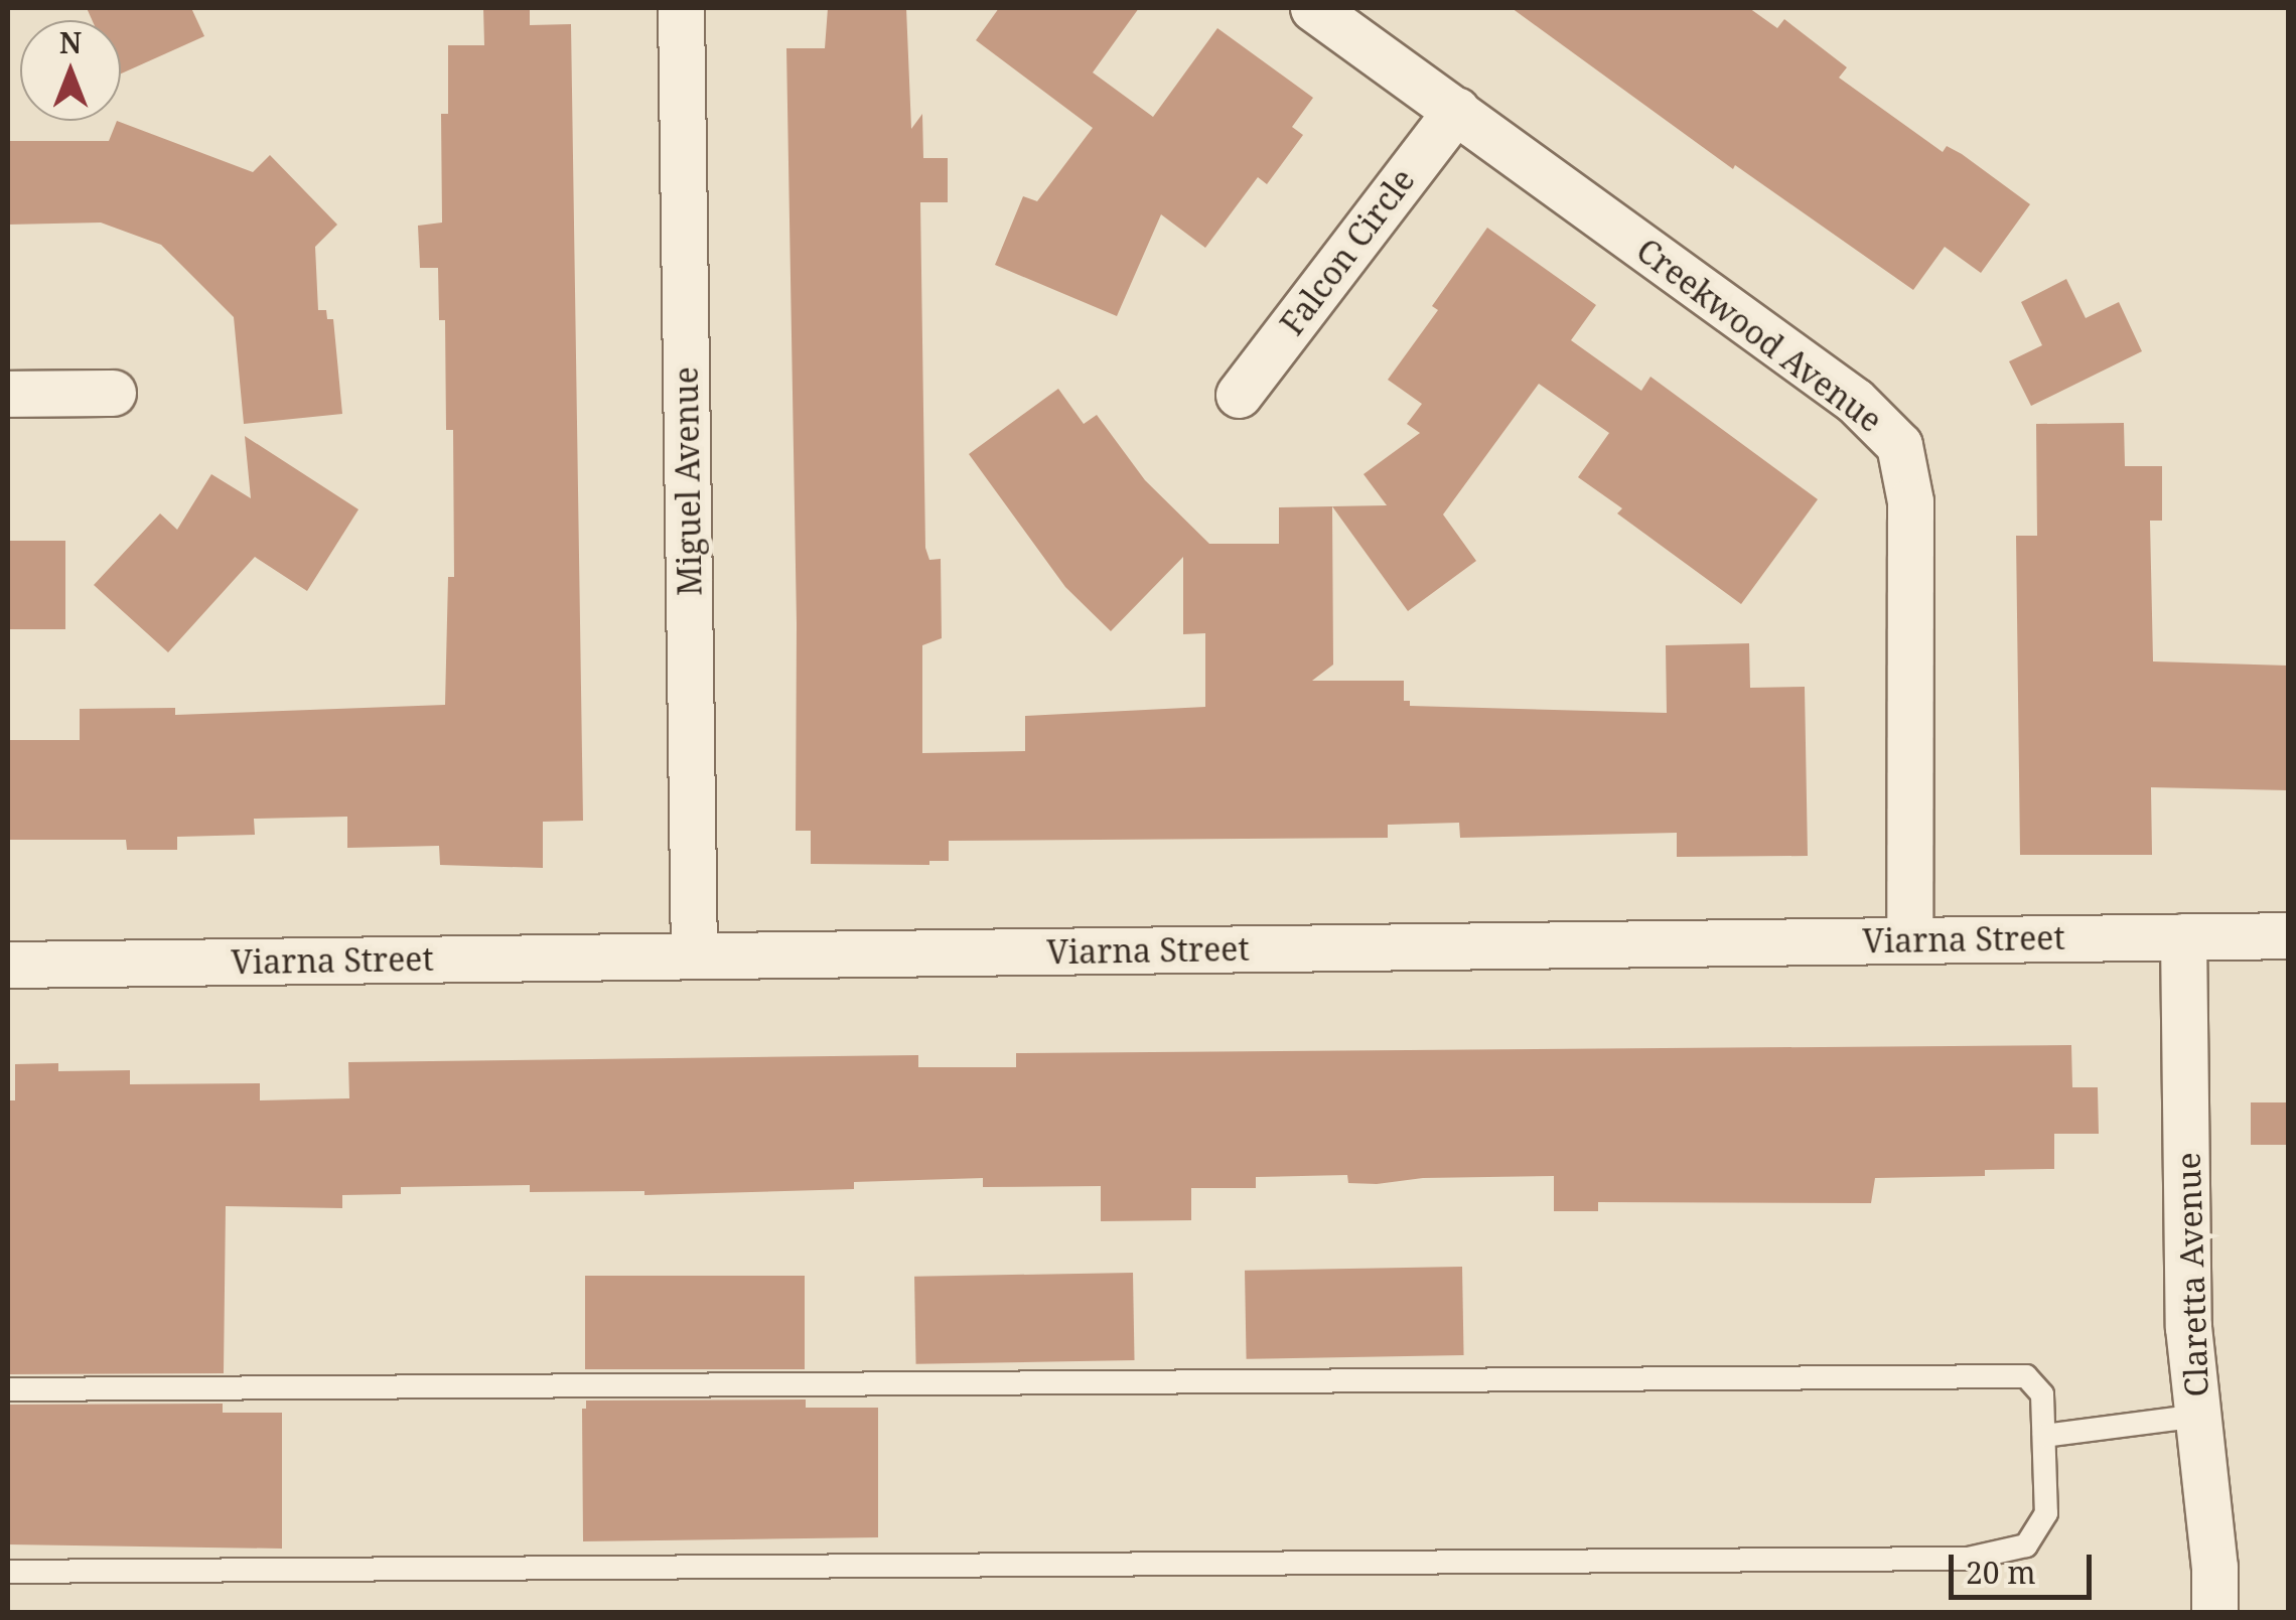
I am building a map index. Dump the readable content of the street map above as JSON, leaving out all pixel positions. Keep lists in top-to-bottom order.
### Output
{
  "streets": {
    "street": [
      "Falcon Circle",
      "Creekwood Avenue",
      "Miguel Avenue",
      "Viarna Street",
      "Claretta Avenue"
    ]
  },
  "crossings": [
    ["Falcon Circle", "Creekwood Avenue"],
    ["Creekwood Avenue", "Viarna Street"],
    ["Miguel Avenue", "Viarna Street"],
    ["Viarna Street", "Claretta Avenue"]
  ],
  "scale_bar": "20 m",
  "north": "top"
}
